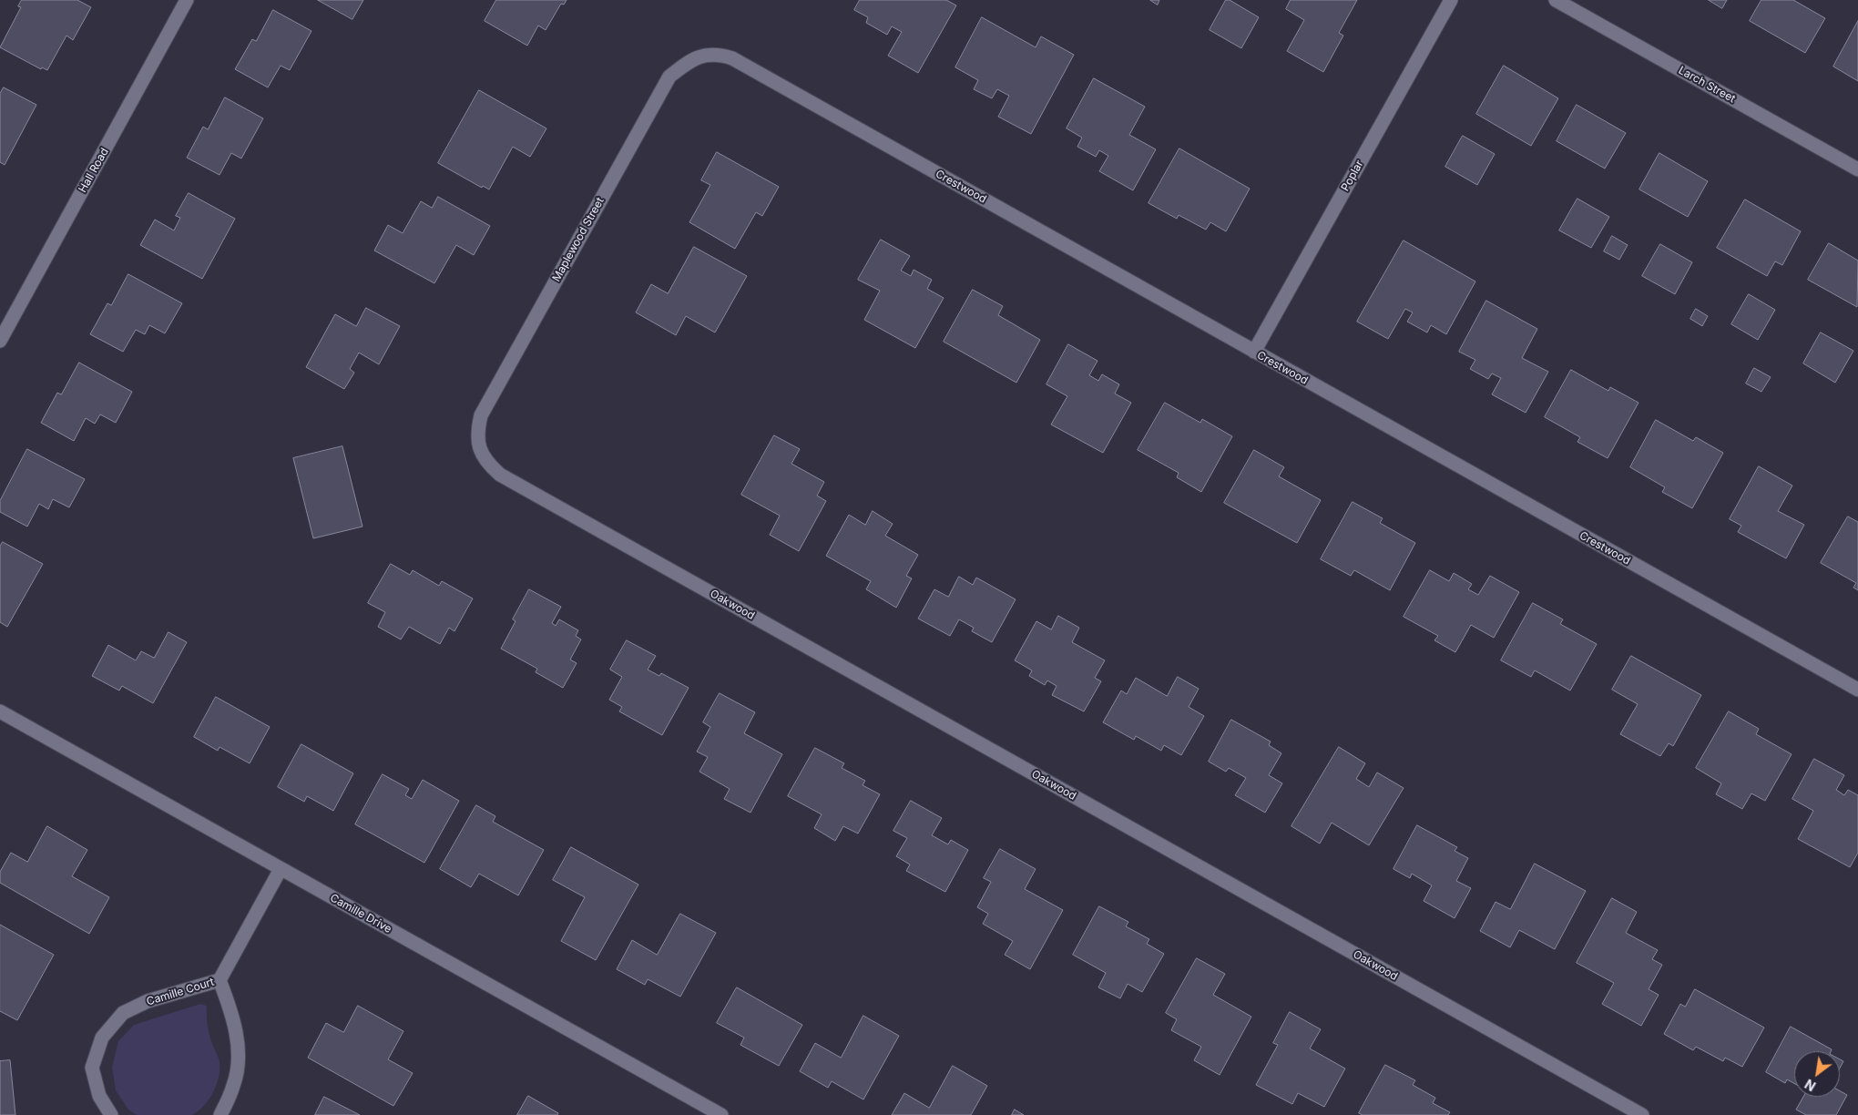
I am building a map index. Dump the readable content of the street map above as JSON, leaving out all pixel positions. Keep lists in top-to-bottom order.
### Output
{
  "streets": {
    "street": [
      "Larch Street",
      "Hall Road",
      "Poplar",
      "Crestwood",
      "Maplewood Street",
      "Oakwood",
      "Camille Drive",
      "Camille Court"
    ]
  },
  "crossings": [
    ["Poplar", "Crestwood"],
    ["Crestwood", "Maplewood Street"],
    ["Maplewood Street", "Oakwood"],
    ["Camille Drive", "Camille Court"]
  ],
  "north": "bottom left"
}
